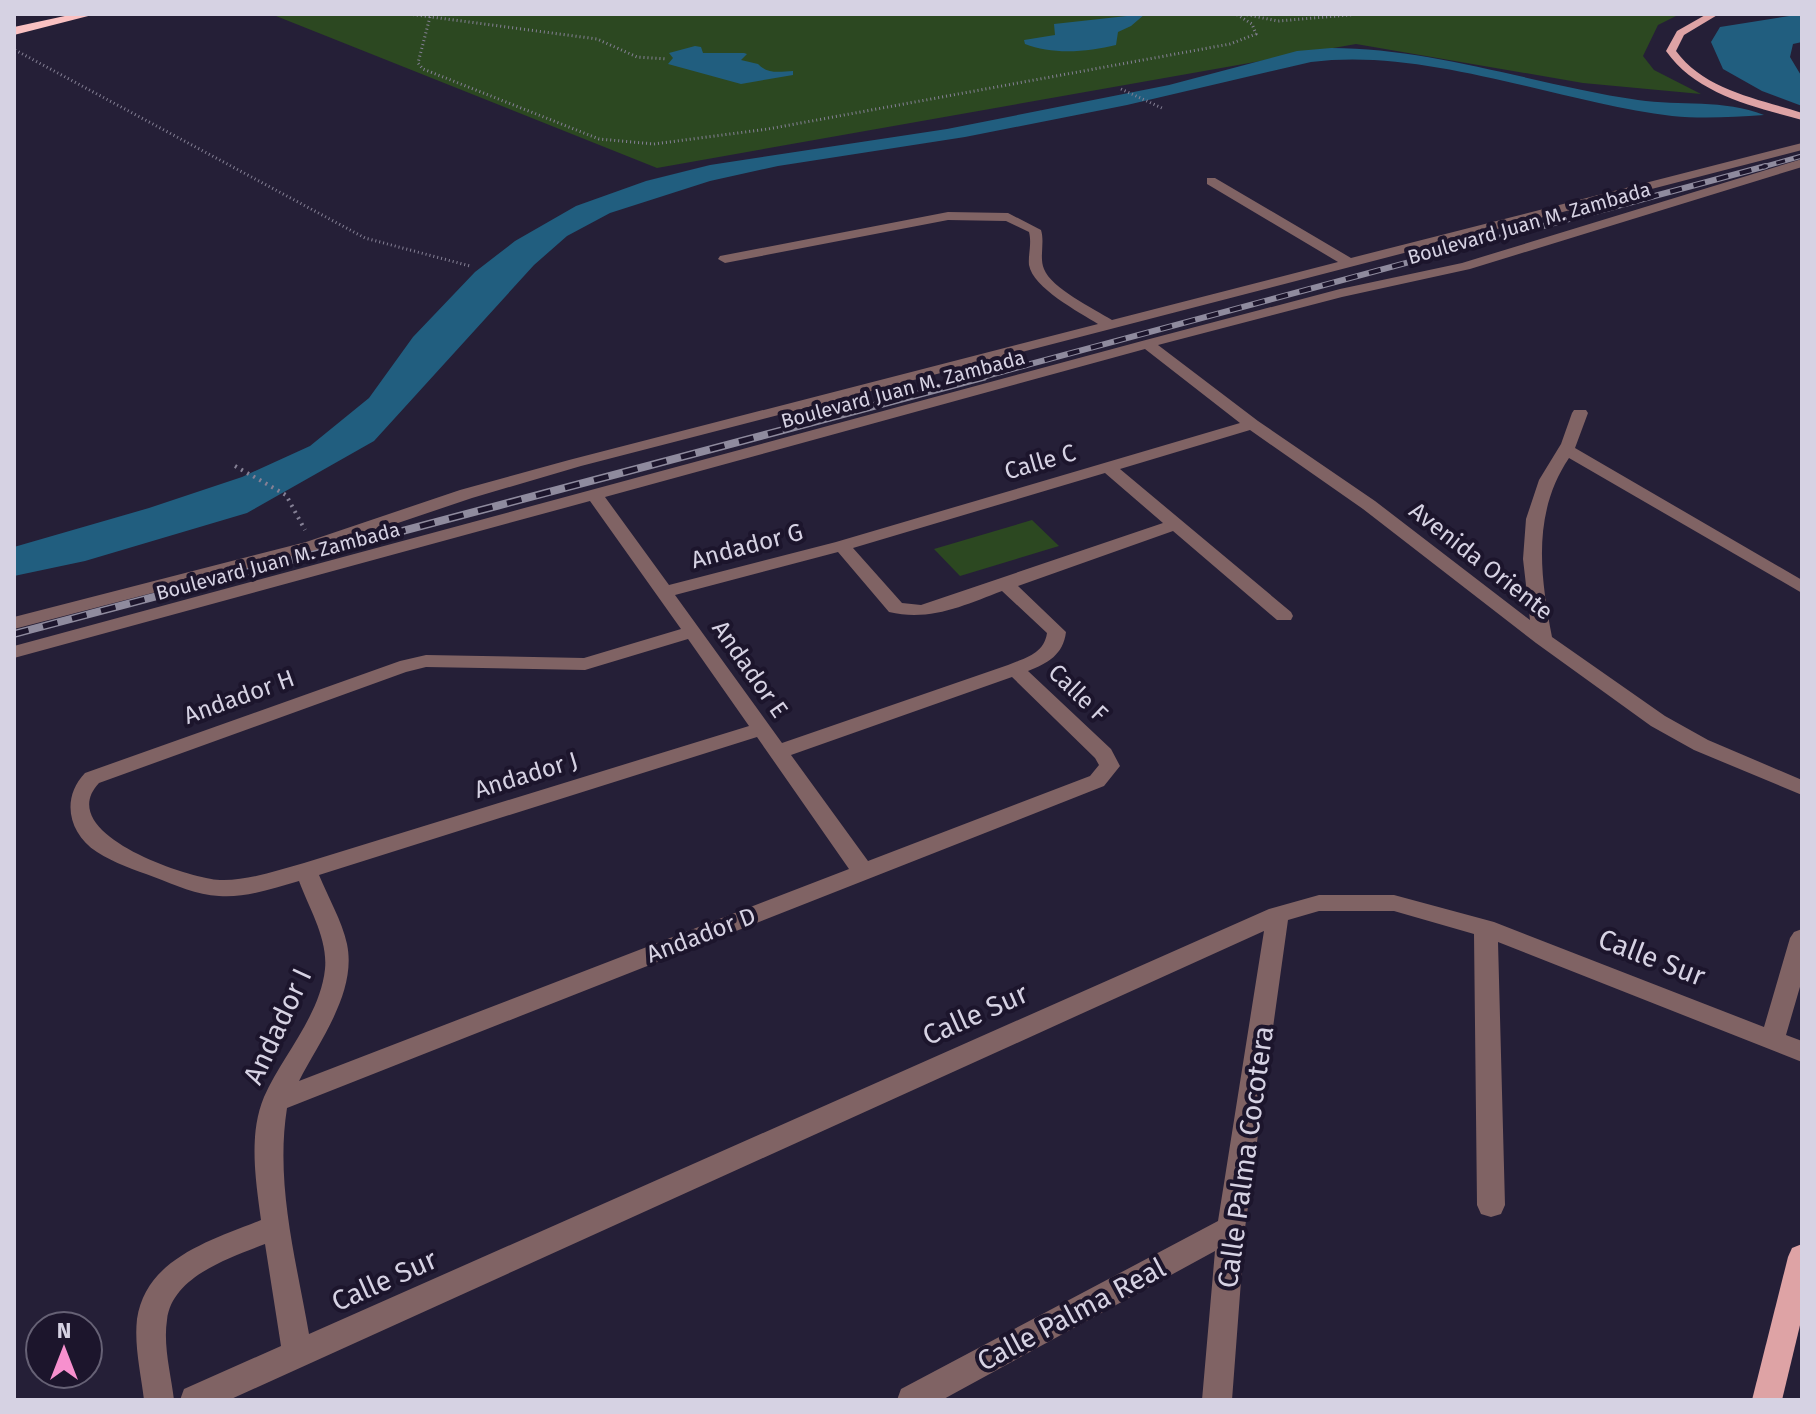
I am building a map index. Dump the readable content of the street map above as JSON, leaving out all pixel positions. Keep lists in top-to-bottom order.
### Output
{
  "streets": {
    "street": [
      "Boulevard Juan M. Zambada",
      "Calle C",
      "Andador G",
      "Avenida Oriente",
      "Andador E",
      "Calle F",
      "Andador H",
      "Andador J",
      "Andador D",
      "Calle Sur",
      "Andador I",
      "Calle Palma Cocotera",
      "Calle Palma Real"
    ]
  },
  "crossings": [
    ["Boulevard Juan M. Zambada", "Avenida Oriente"],
    ["Boulevard Juan M. Zambada", "Andador E"],
    ["Calle C", "Andador G"],
    ["Calle C", "Avenida Oriente"],
    ["Andador G", "Andador E"],
    ["Andador E", "Andador H"],
    ["Andador E", "Andador J"],
    ["Andador E", "Andador D"],
    ["Calle F", "Andador D"],
    ["Andador H", "Andador J"],
    ["Andador H", "Andador I"],
    ["Andador J", "Andador I"],
    ["Andador D", "Andador I"],
    ["Calle Sur", "Andador I"],
    ["Calle Sur", "Calle Palma Cocotera"],
    ["Calle Palma Cocotera", "Calle Palma Real"]
  ],
  "north": "top"
}
